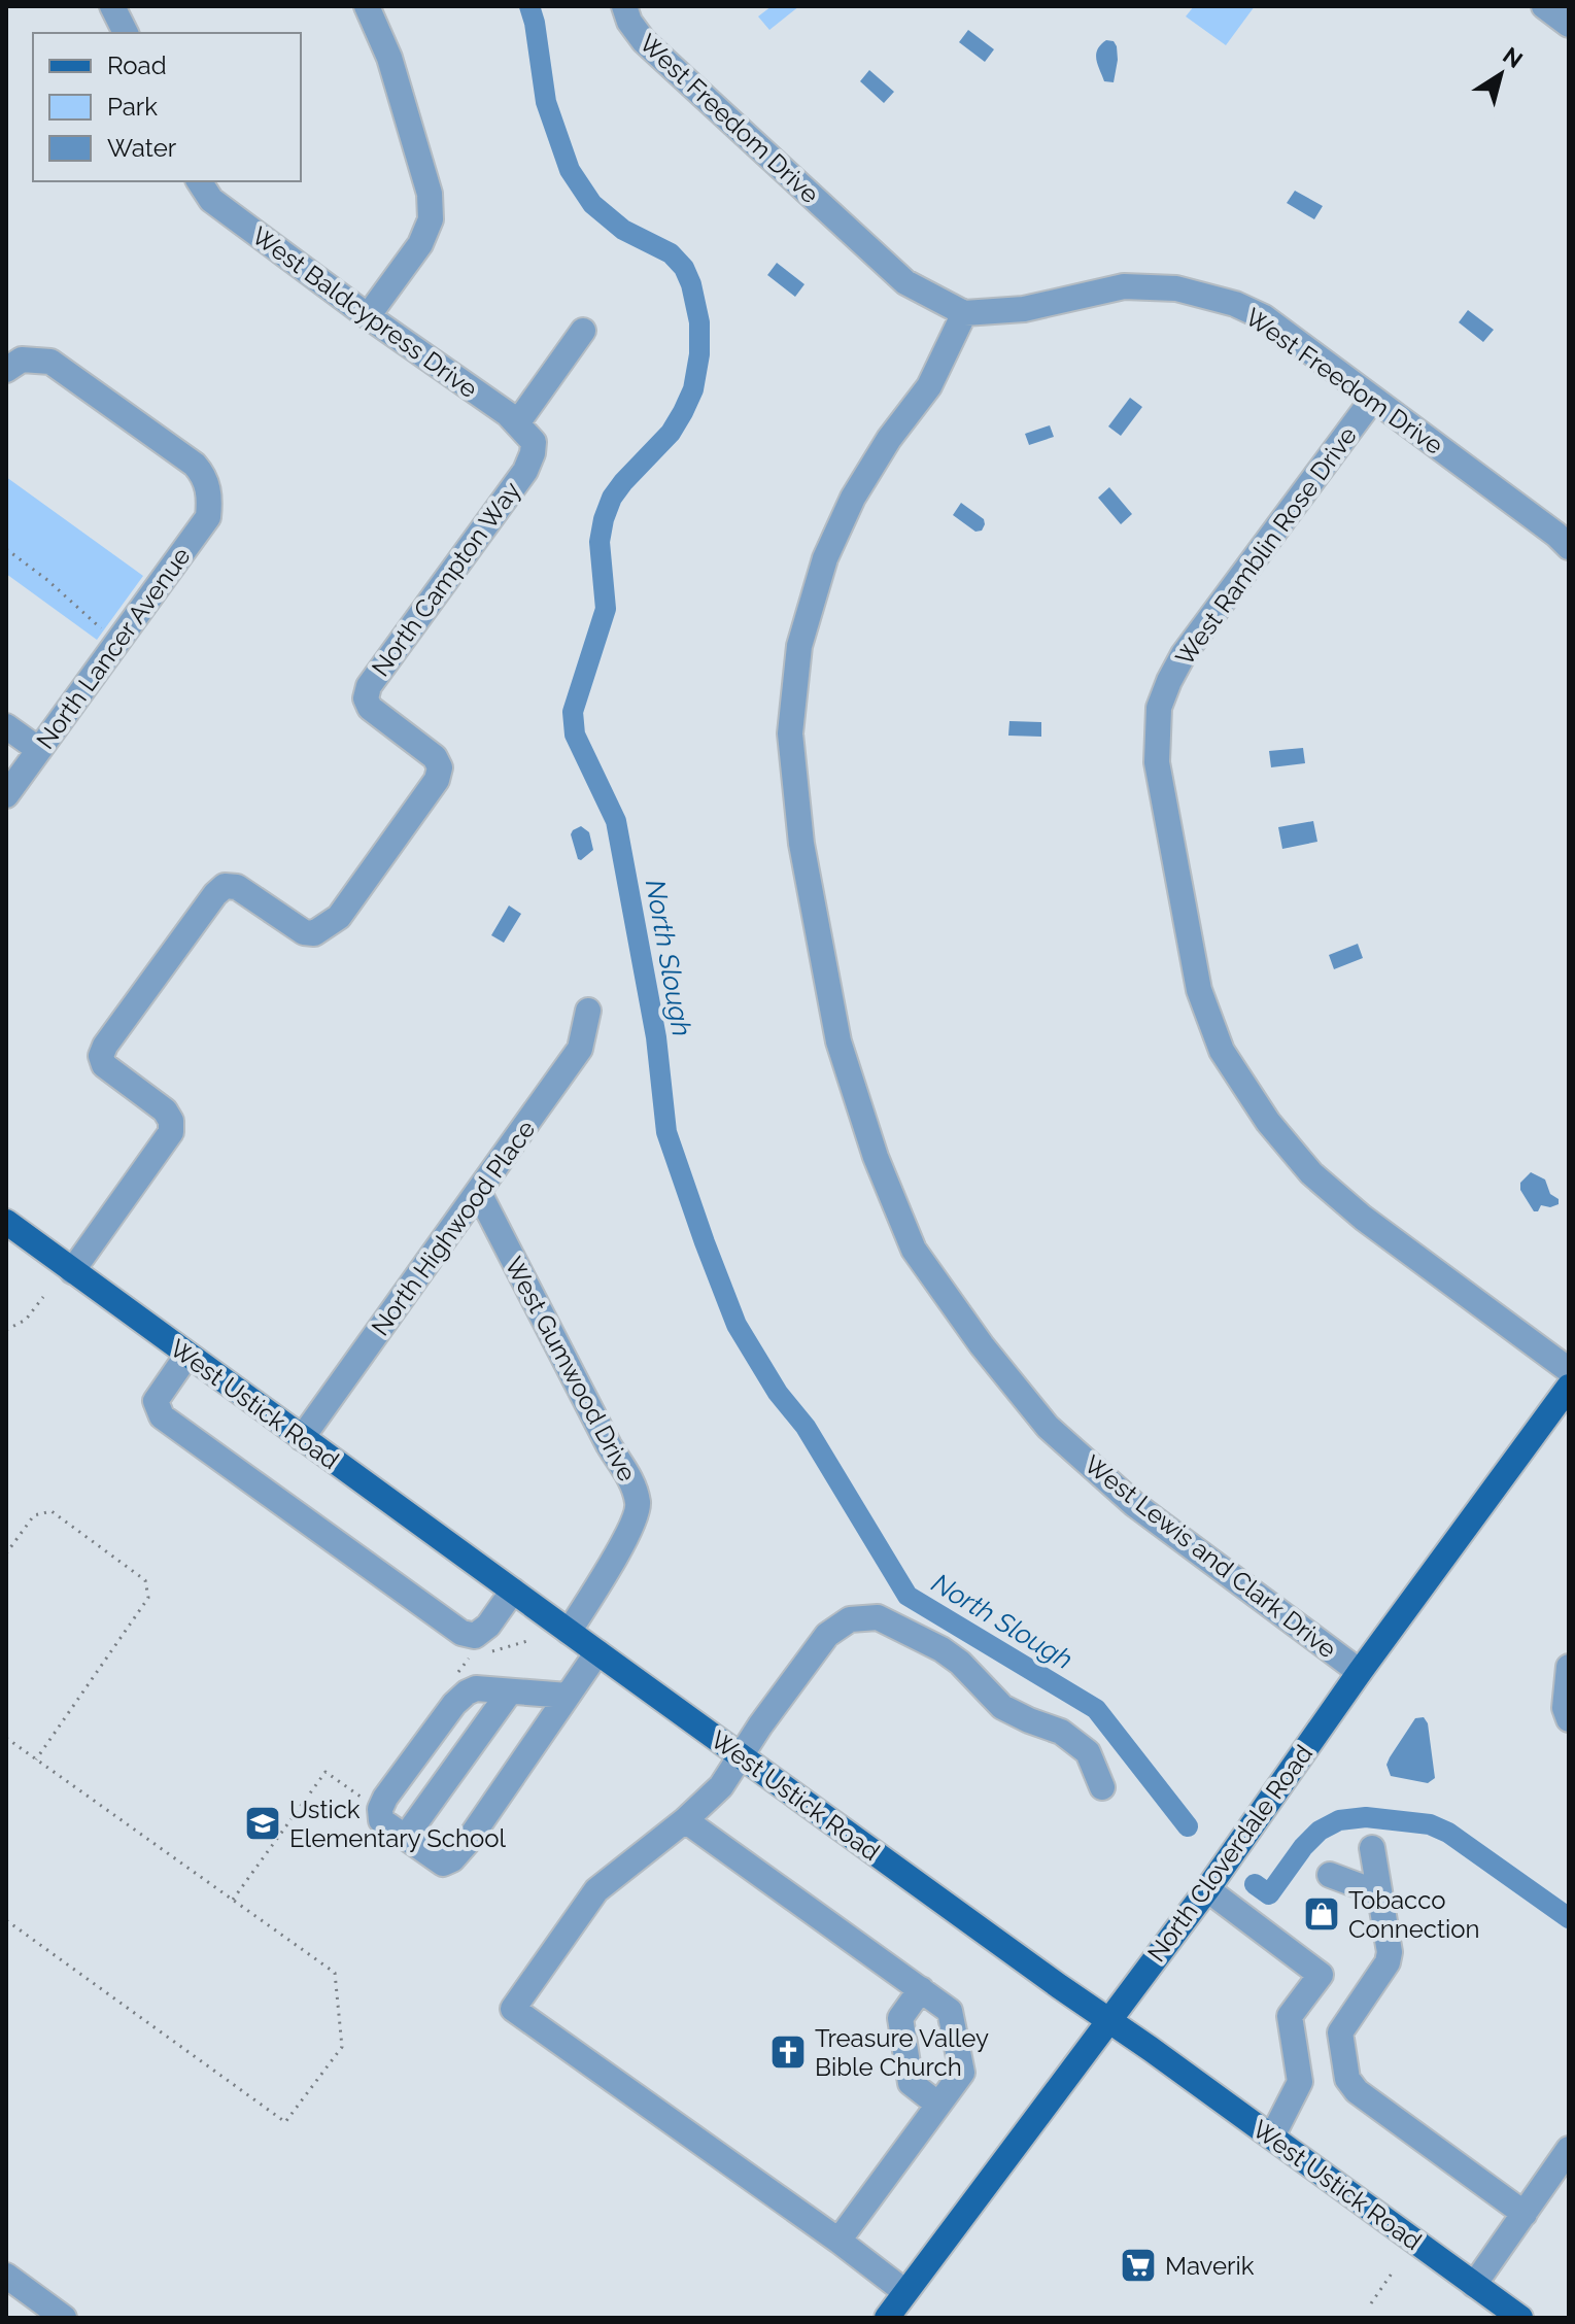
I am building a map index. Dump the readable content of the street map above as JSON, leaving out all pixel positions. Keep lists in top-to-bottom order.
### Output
{
  "streets": {
    "main road": ["West Ustick Road", "North Cloverdale Road"],
    "street": [
      "West Freedom Drive",
      "West Baldcypress Drive",
      "West Ramblin Rose Drive",
      "North Campton Way",
      "North Lancer Avenue",
      "North Highwood Place",
      "West Gumwood Drive",
      "West Lewis and Clark Drive"
    ]
  },
  "crossings": [
    ["West Freedom Drive", "West Ramblin Rose Drive"],
    ["West Freedom Drive", "West Lewis and Clark Drive"],
    ["West Baldcypress Drive", "North Campton Way"],
    ["North Campton Way", "West Ustick Road"],
    ["North Highwood Place", "West Gumwood Drive"],
    ["North Highwood Place", "West Ustick Road"],
    ["West Gumwood Drive", "West Ustick Road"],
    ["West Ustick Road", "North Cloverdale Road"],
    ["West Lewis and Clark Drive", "North Cloverdale Road"]
  ],
  "water": ["North Slough"],
  "places": {
    "school or university": ["Ustick Elementary School"],
    "shop": ["Tobacco Connection"],
    "church": ["Treasure Valley Bible Church"],
    "supermarket": ["Maverik"]
  },
  "legend": ["Road", "Park", "Water"],
  "north": "top right"
}
